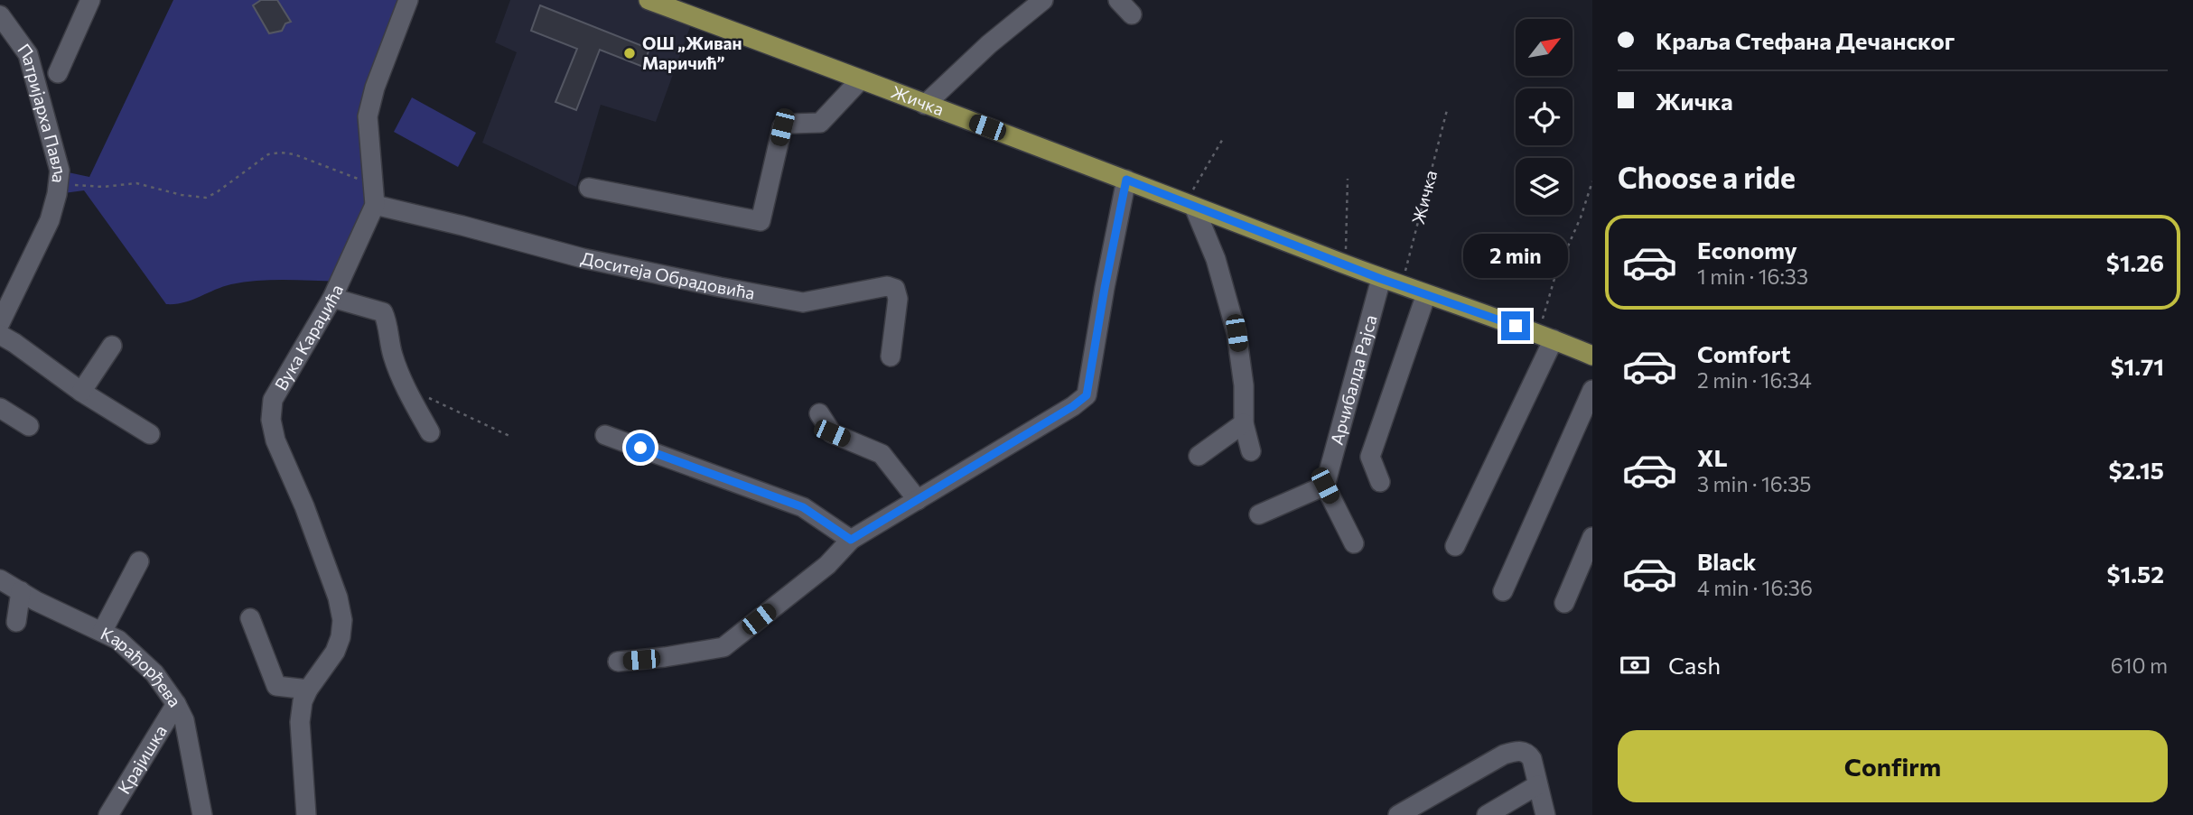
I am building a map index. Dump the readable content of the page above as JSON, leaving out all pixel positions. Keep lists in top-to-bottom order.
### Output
{
  "streets": {
    "main road": ["Жичка"],
    "street": [
      "Патријарха Павла",
      "Доситеја Обрадовића",
      "Вука Караџића",
      "Арчибалда Рајса",
      "Карађорђева",
      "Крајишка"
    ]
  },
  "crossings": [
    ["Жичка", "Арчибалда Рајса"],
    ["Доситеја Обрадовића", "Вука Караџића"],
    ["Карађорђева", "Крајишка"]
  ],
  "places": ["ОШ „Живан Маричић”"],
  "north": "top right",
  "page": {
    "banner": ["Краља Стефана Дечанског", "Жичка"],
    "heading": "Choose a ride",
    "list": [
      {
        "name": "Economy",
        "note": "1 min · 16:33",
        "value": "$1.26"
      },
      {
        "name": "Comfort",
        "note": "2 min · 16:34",
        "value": "$1.71"
      },
      {
        "name": "XL",
        "note": "3 min · 16:35",
        "value": "$2.15"
      },
      {
        "name": "Black",
        "note": "4 min · 16:36",
        "value": "$1.52"
      }
    ],
    "bubble": "2 min",
    "pay": ["Cash", "610 m"],
    "buttons": "Confirm"
  }
}
